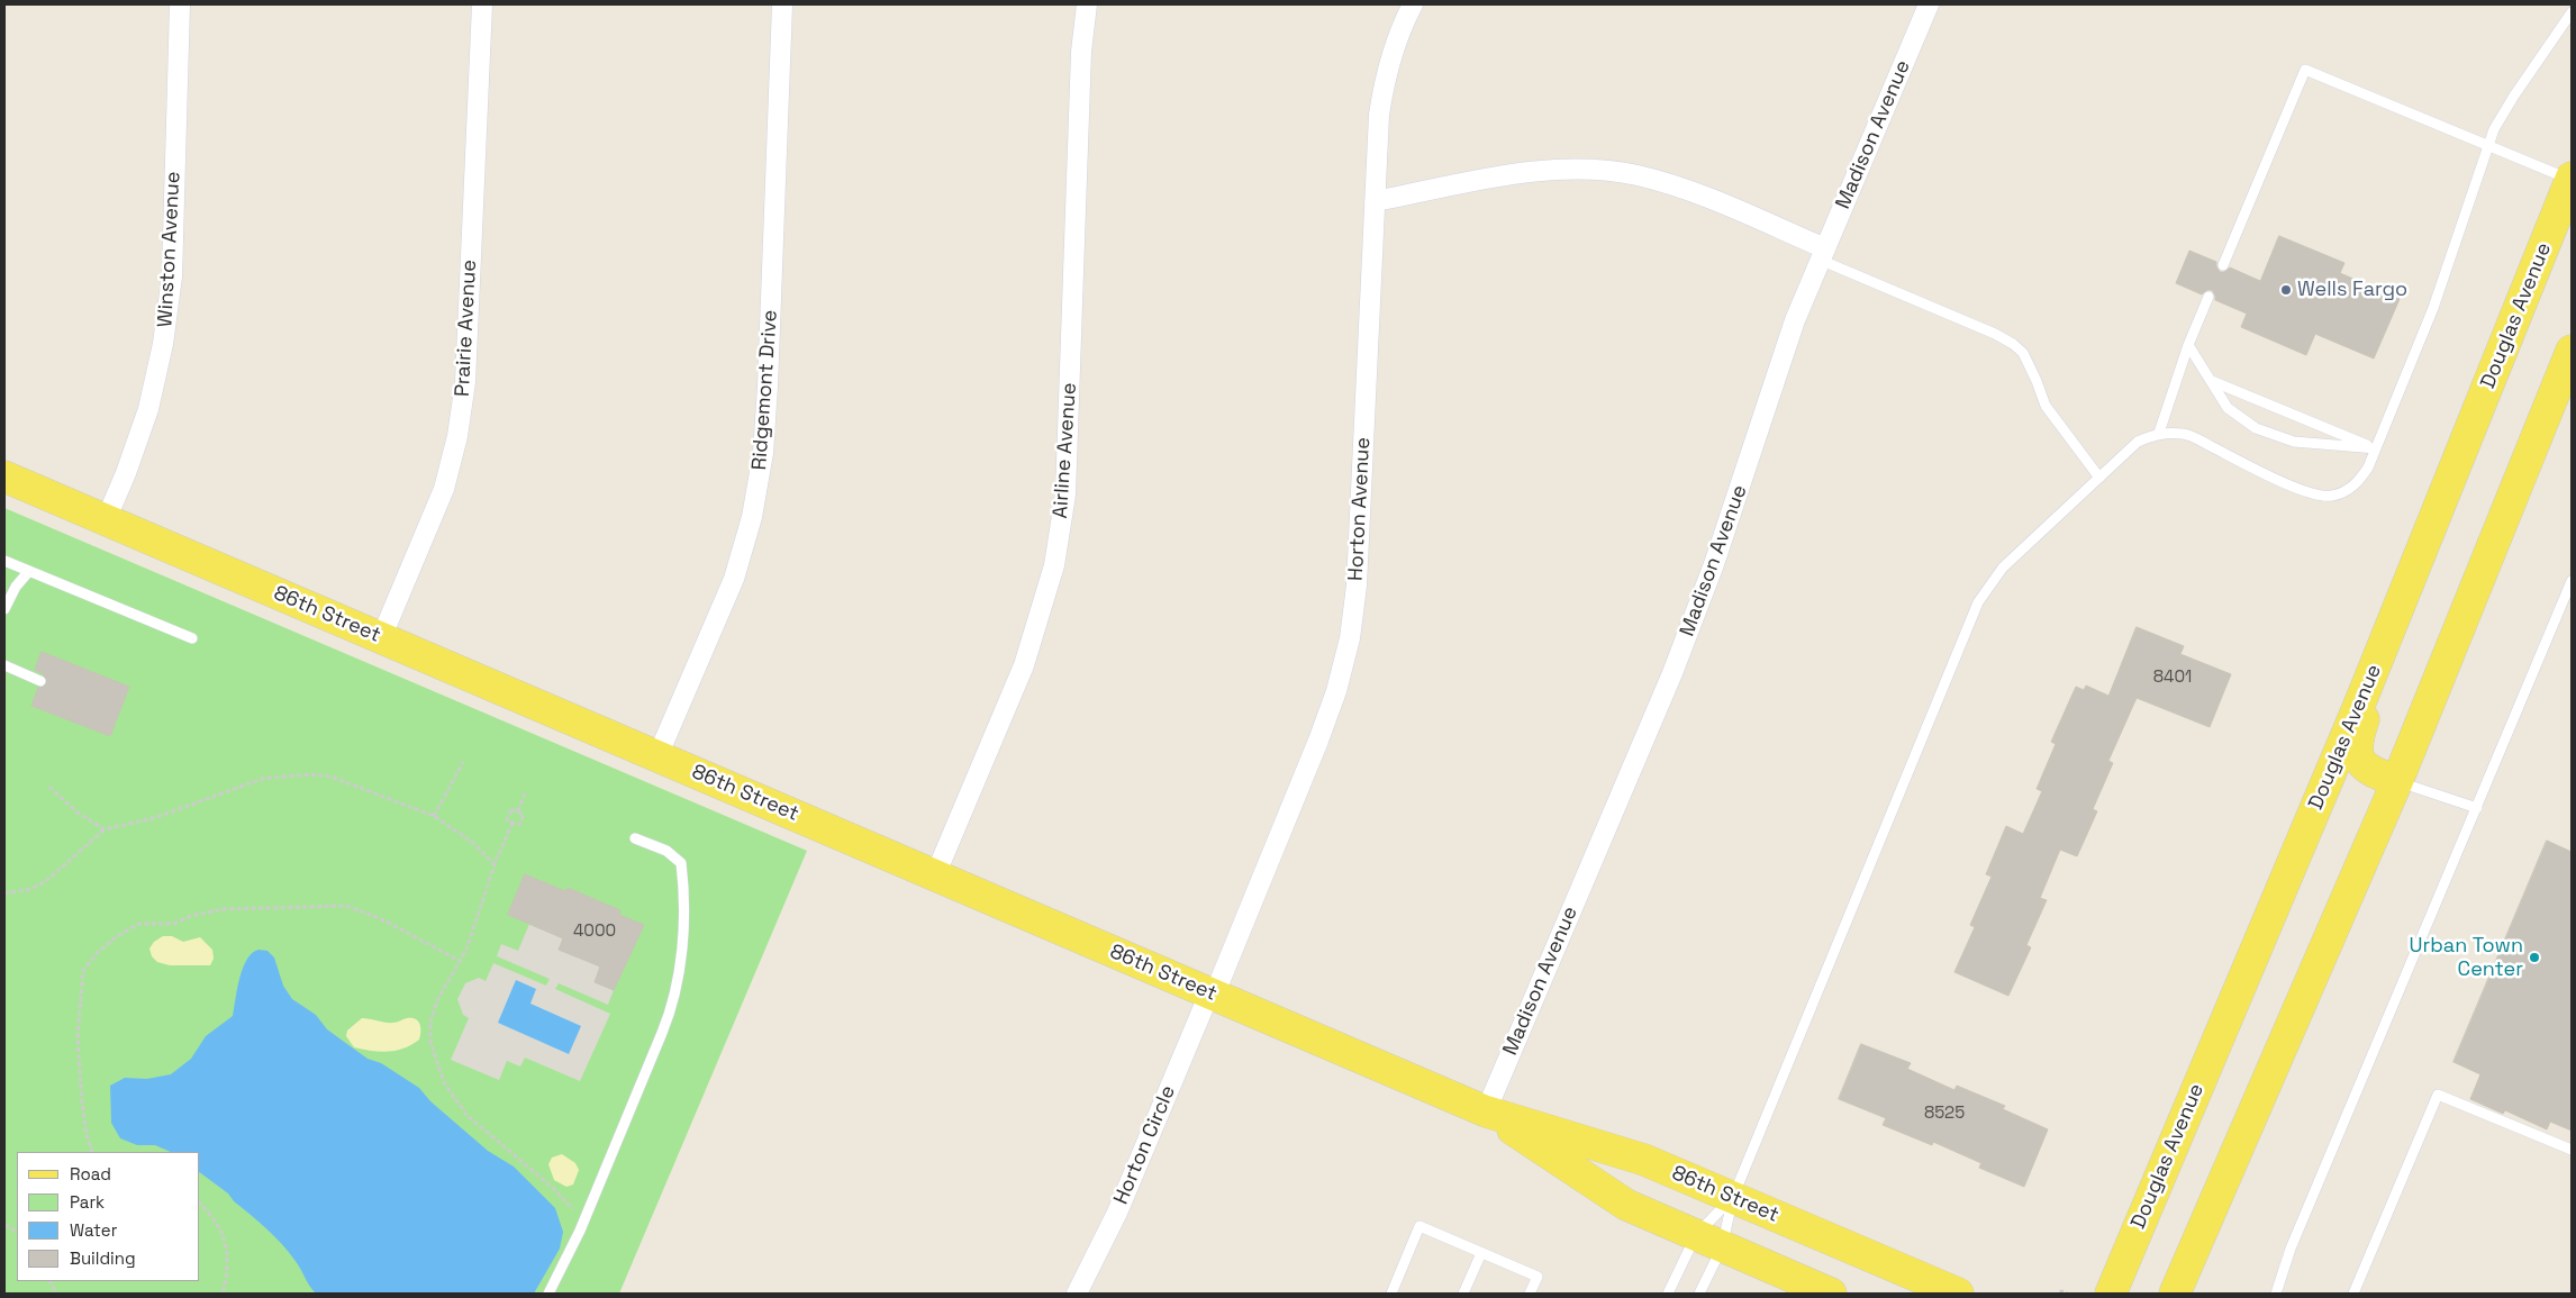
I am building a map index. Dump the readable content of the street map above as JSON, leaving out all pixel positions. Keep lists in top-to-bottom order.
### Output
{
  "streets": {
    "main road": ["Douglas Avenue", "86th Street"],
    "street": [
      "Madison Avenue",
      "Winston Avenue",
      "Prairie Avenue",
      "Ridgemont Drive",
      "Airline Avenue",
      "Horton Avenue",
      "Horton Circle"
    ]
  },
  "crossings": [
    ["Madison Avenue", "86th Street"],
    ["Winston Avenue", "86th Street"],
    ["Prairie Avenue", "86th Street"],
    ["Ridgemont Drive", "86th Street"],
    ["Airline Avenue", "86th Street"],
    ["Horton Avenue", "86th Street"],
    ["Horton Avenue", "Horton Circle"],
    ["86th Street", "Horton Circle"]
  ],
  "places": ["Wells Fargo", "Urban Town Center"],
  "house_numbers": ["8401", "4000", "8525"],
  "legend": [
    "Road",
    "Park",
    "Water",
    "Building"
  ]
}
